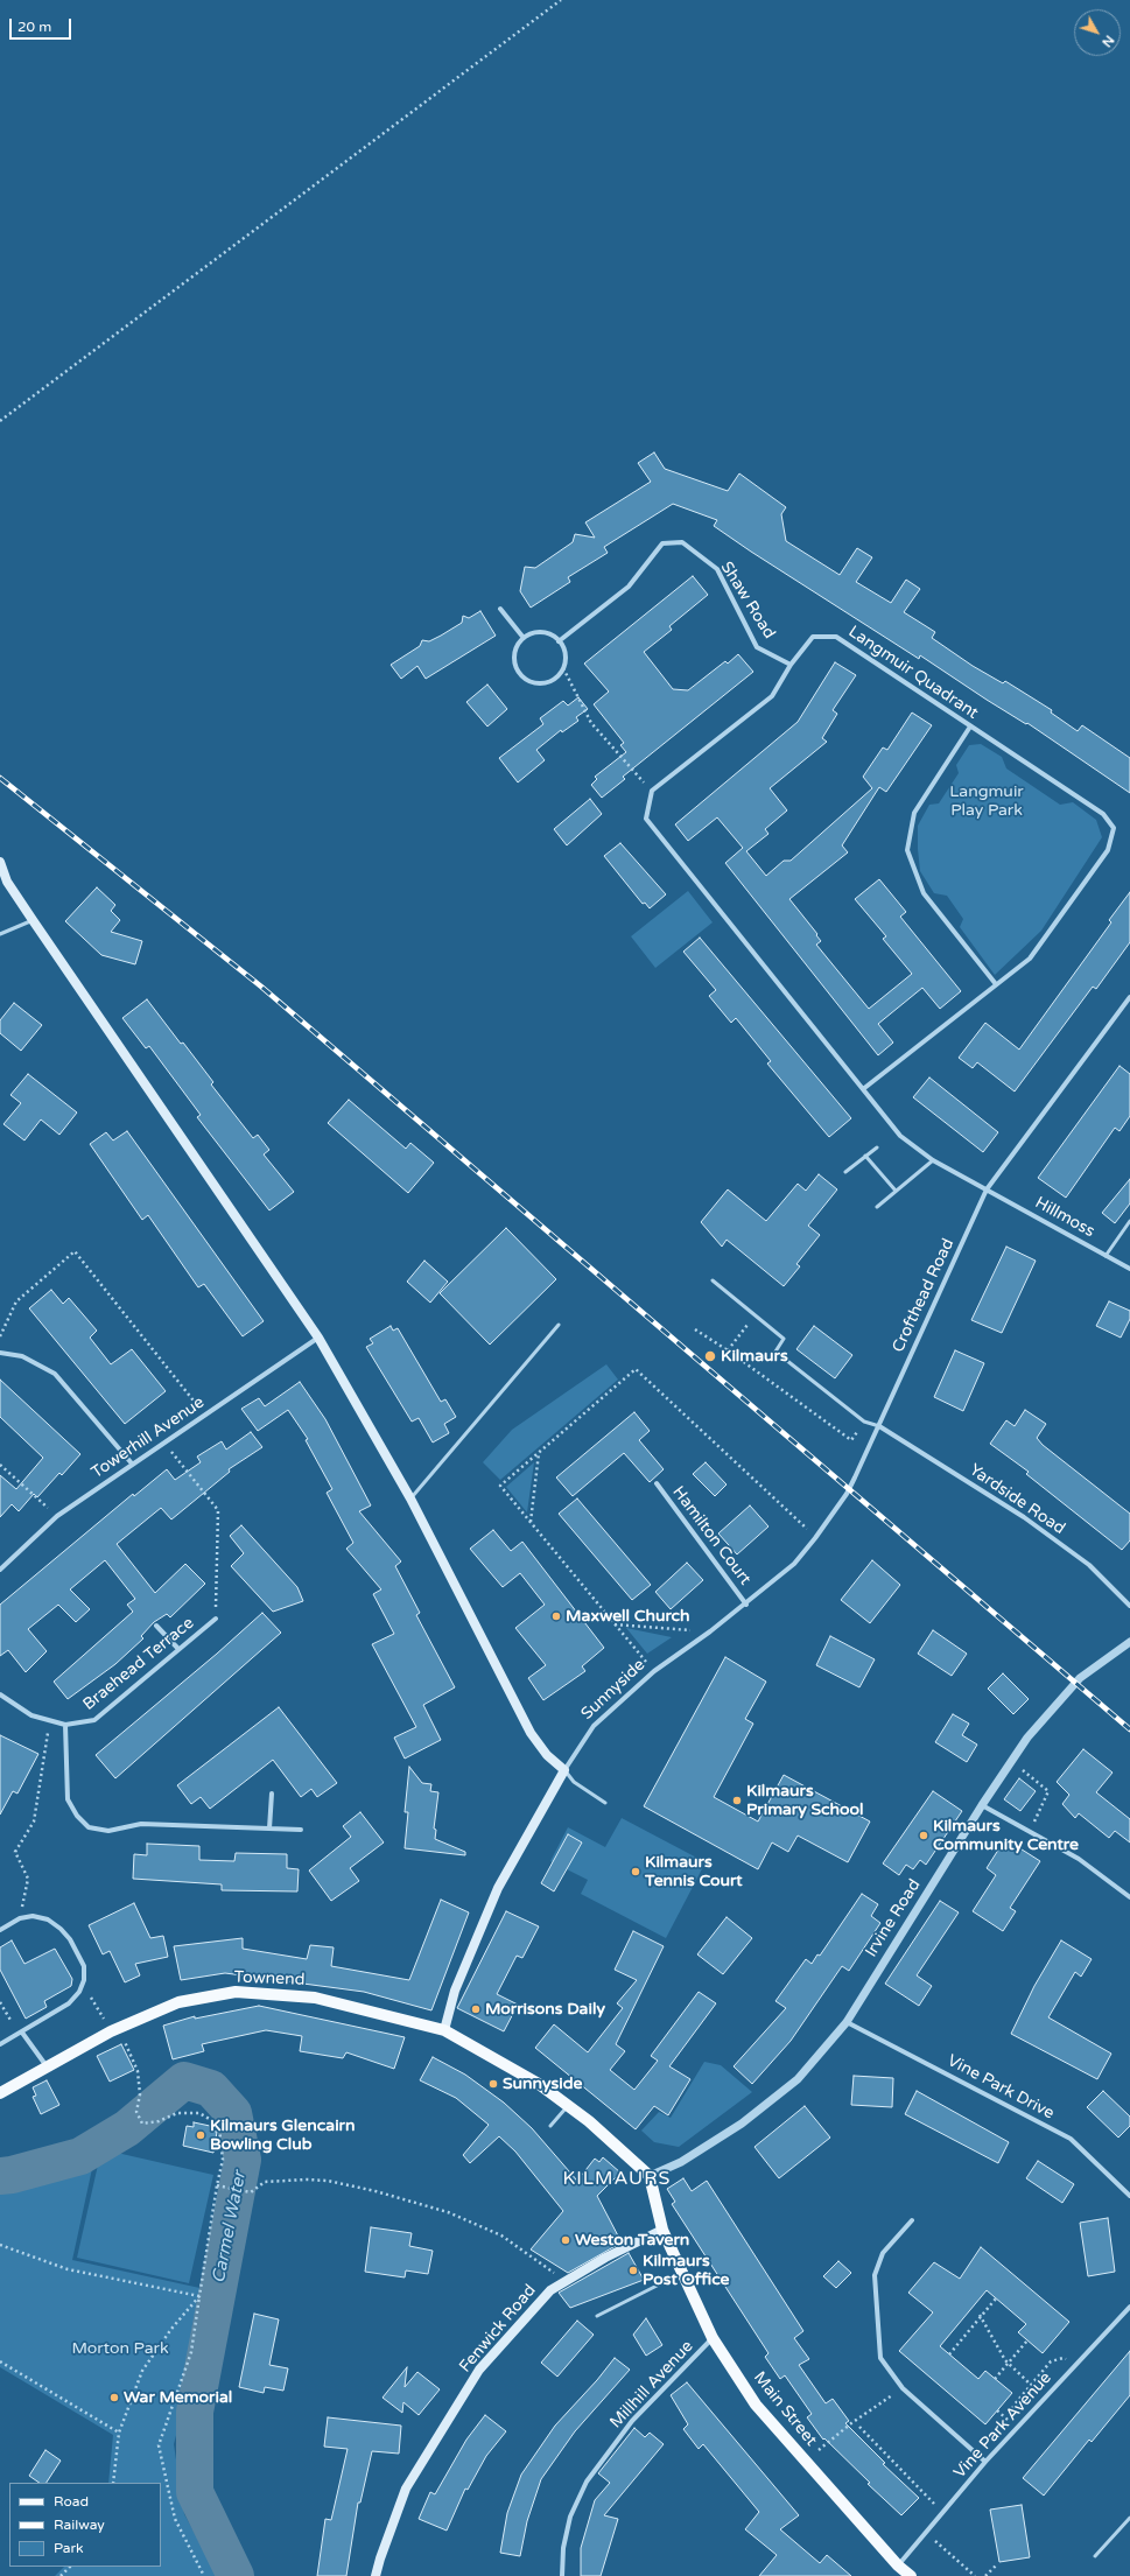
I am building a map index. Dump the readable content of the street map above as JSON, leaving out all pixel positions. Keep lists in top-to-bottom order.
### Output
{
  "streets": {
    "main road": [
      "Sunnyside",
      "Townend",
      "Fenwick Road",
      "Main Street"
    ],
    "street": [
      "Shaw Road",
      "Langmuir Quadrant",
      "Hillmoss",
      "Crofthead Road",
      "Towerhill Avenue",
      "Yardside Road",
      "Hamilton Court",
      "Braehead Terrace",
      "Irvine Road",
      "Vine Park Drive",
      "Millhill Avenue",
      "Vine Park Avenue"
    ]
  },
  "crossings": [
    ["Shaw Road", "Langmuir Quadrant"],
    ["Hillmoss", "Crofthead Road"],
    ["Crofthead Road", "Yardside Road"],
    ["Crofthead Road", "Hamilton Court"],
    ["Crofthead Road", "Sunnyside"],
    ["Hamilton Court", "Sunnyside"],
    ["Sunnyside", "Townend"],
    ["Irvine Road", "Townend"],
    ["Irvine Road", "Vine Park Drive"],
    ["Irvine Road", "Main Street"],
    ["Townend", "Main Street"],
    ["Fenwick Road", "Main Street"],
    ["Millhill Avenue", "Main Street"],
    ["Main Street", "Vine Park Avenue"]
  ],
  "districts": ["KILMAURS"],
  "water": ["Carmel Water"],
  "parks": ["Langmuir Play Park", "Morton Park"],
  "places": [
    "Kilmaurs",
    "Maxwell Church",
    "Kilmaurs Primary School",
    "Kilmaurs Community Centre",
    "Kilmaurs Tennis Court",
    "Morrisons Daily",
    "Sunnyside",
    "Kilmaurs Glencairn Bowling Club",
    "Weston Tavern",
    "Kilmaurs Post Office",
    "War Memorial"
  ],
  "legend": ["Road", "Railway", "Park"],
  "scale_bar": "20 m",
  "north": "bottom right"
}
